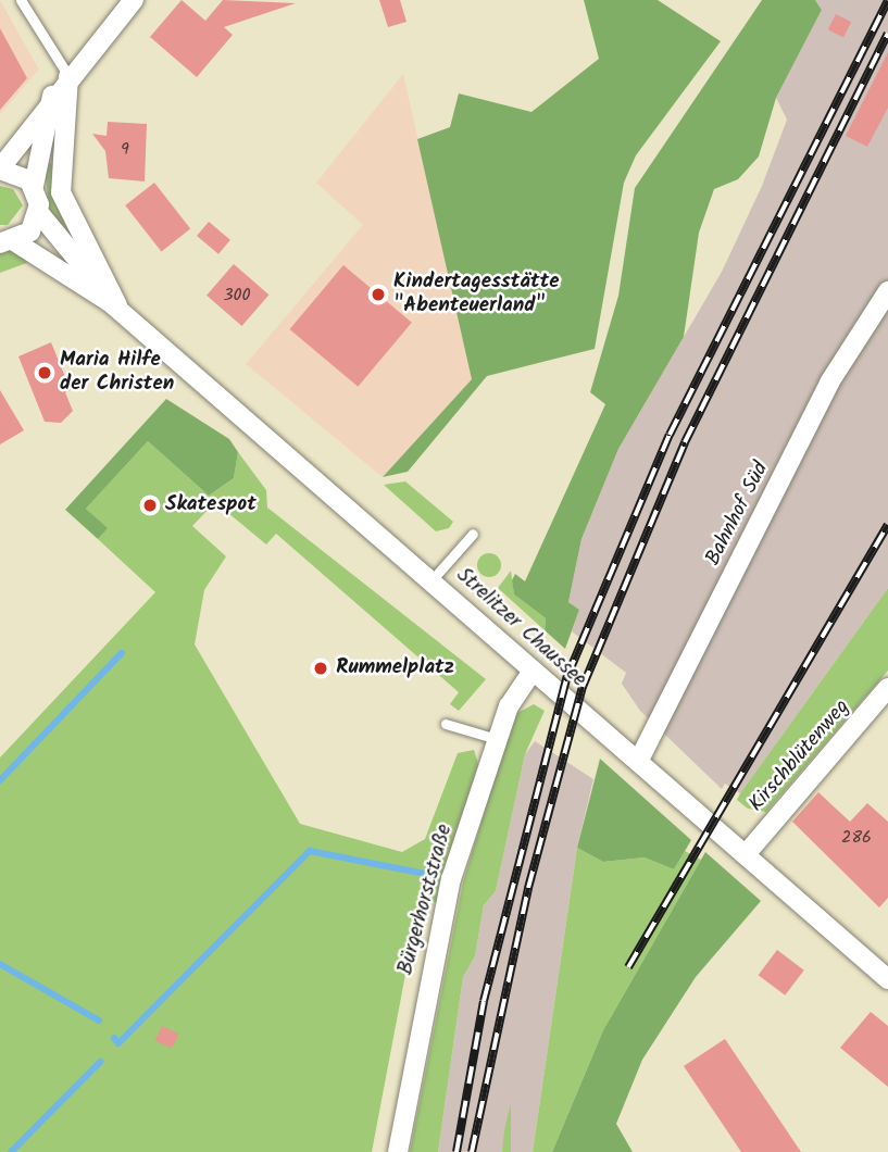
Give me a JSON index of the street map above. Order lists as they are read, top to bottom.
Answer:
{
  "streets": {
    "street": [
      "Bahnhof Süd",
      "Strelitzer Chaussee",
      "Kirschblütenweg",
      "Bürgerhorststraße"
    ]
  },
  "crossings": [
    ["Bahnhof Süd", "Strelitzer Chaussee"],
    ["Strelitzer Chaussee", "Kirschblütenweg"],
    ["Strelitzer Chaussee", "Bürgerhorststraße"]
  ],
  "places": [
    "Kindertagesstätte \"Abenteuerland\"",
    "Maria Hilfe der Christen",
    "Skatespot",
    "Rummelplatz"
  ],
  "house_numbers": ["9", "300", "286"]
}
